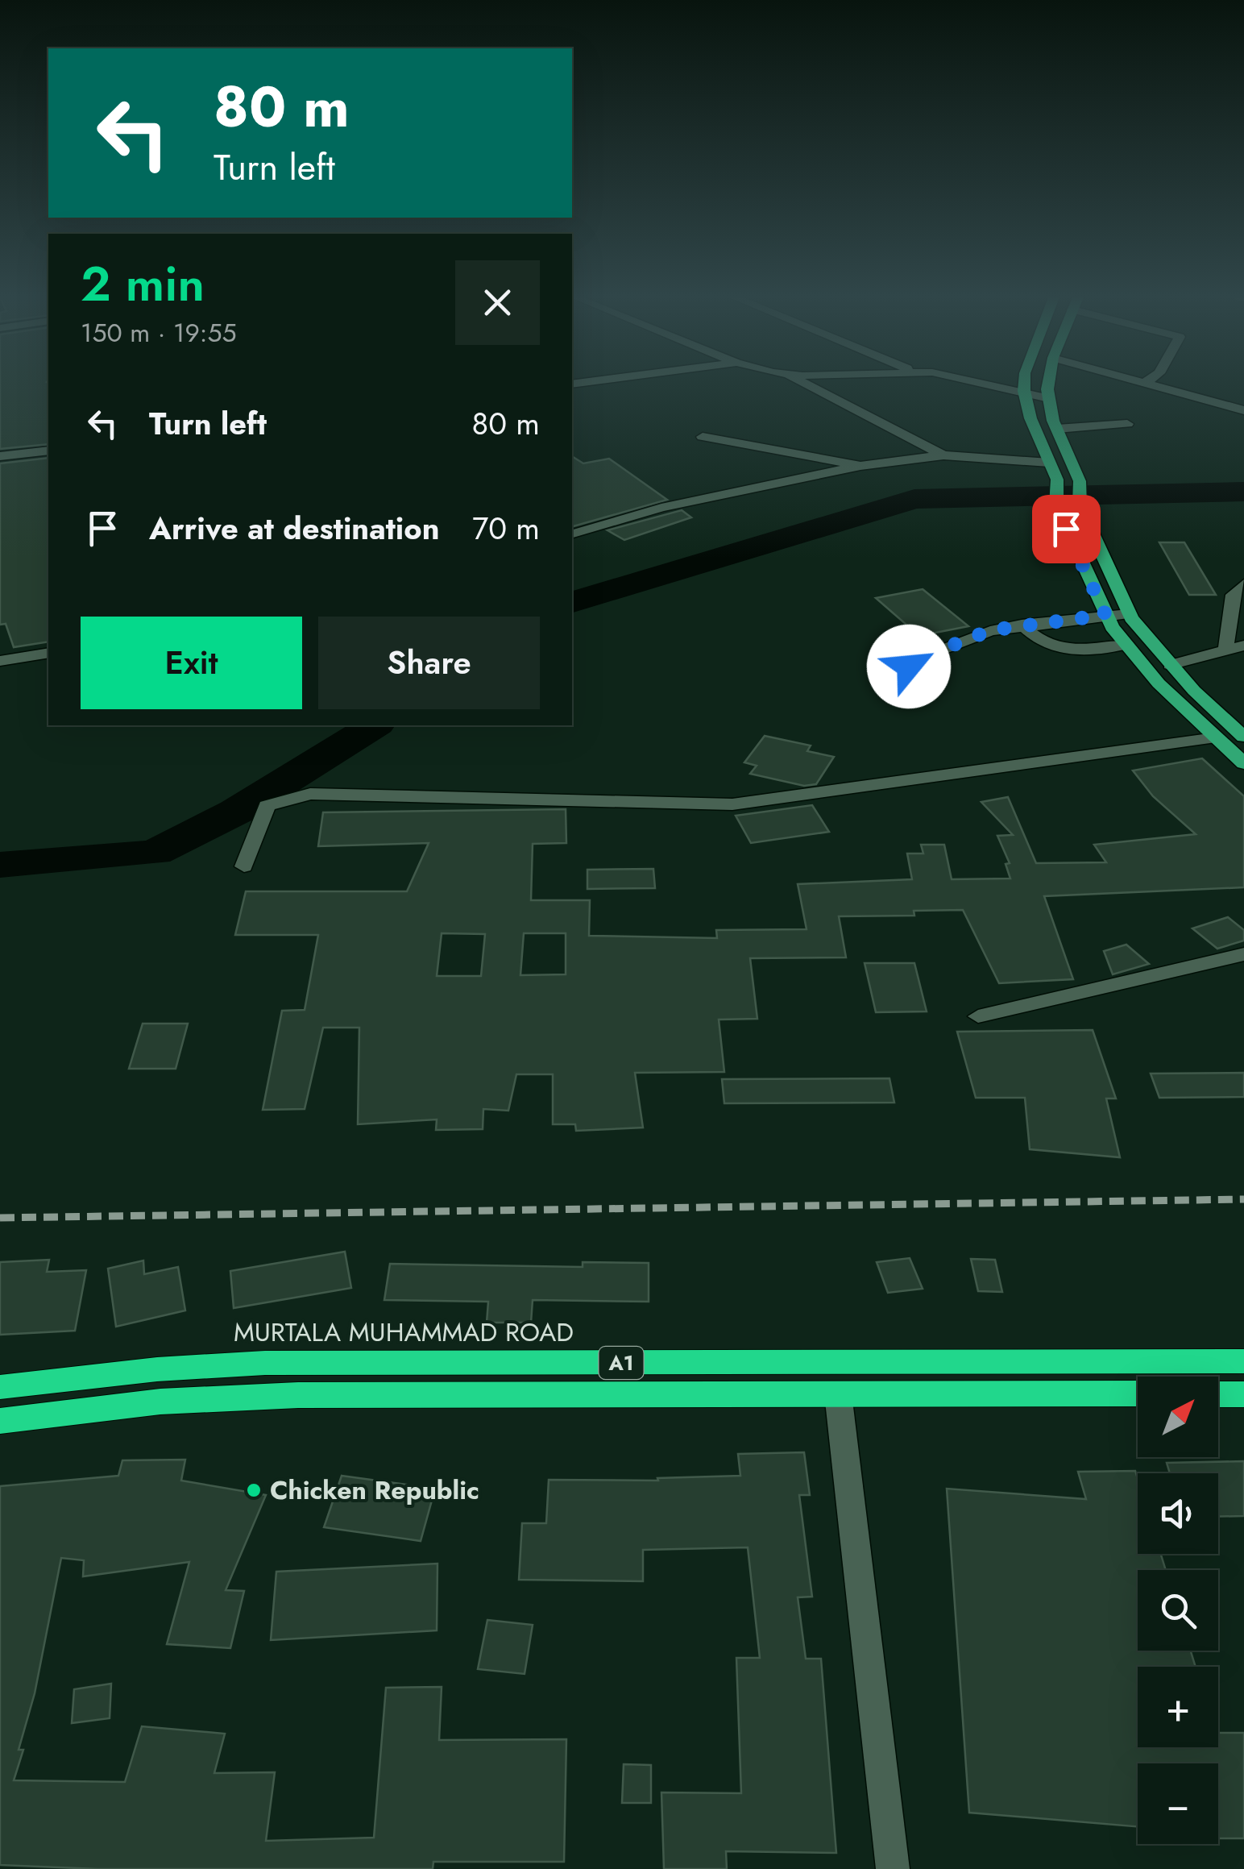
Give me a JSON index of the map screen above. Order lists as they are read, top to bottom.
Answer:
{
  "streets": {
    "highway": ["MURTALA MUHAMMAD ROAD", "A1"]
  },
  "places": ["Chicken Republic"],
  "north": "top right",
  "page": {
    "turn": ["80 m", "Turn left"],
    "heading": ["2 min", "150 m · 19:55"],
    "list": [
      {
        "name": "Turn left",
        "value": "80 m"
      },
      {
        "name": "Arrive at destination",
        "value": "70 m"
      }
    ],
    "buttons": ["Exit", "Share"],
    "map_buttons": ["+", "−"]
  }
}
